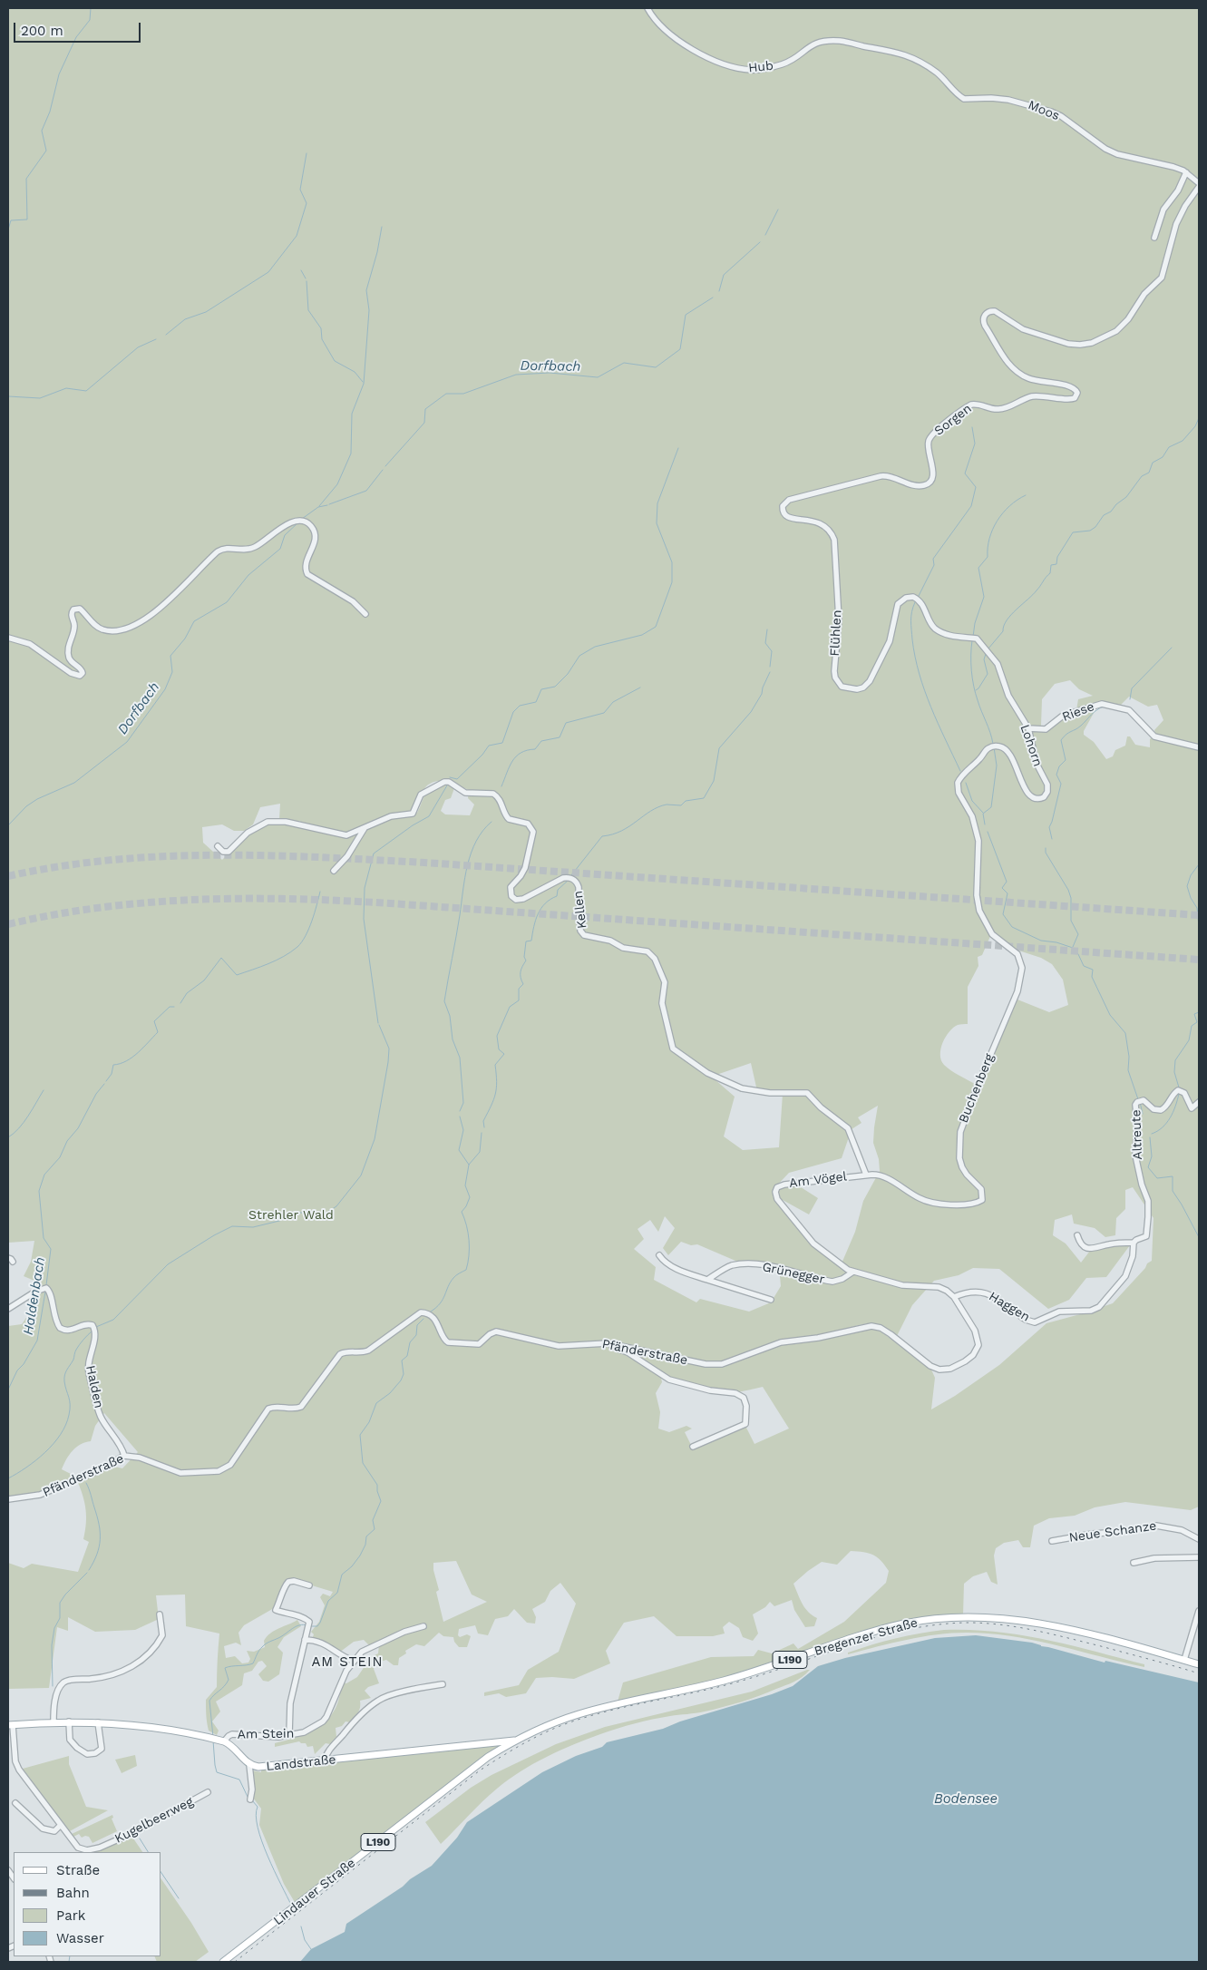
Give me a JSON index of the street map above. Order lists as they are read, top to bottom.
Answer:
{
  "streets": {
    "main road": [
      "Bregenzer Straße",
      "L190",
      "Landstraße",
      "Lindauer Straße"
    ],
    "street": [
      "Hub",
      "Moos",
      "Sorgen",
      "Flühlen",
      "Riese",
      "Lohorn",
      "Kellen",
      "Buchenberg",
      "Altreute",
      "Am Vögel",
      "Grünegger",
      "Haggen",
      "Pfänderstraße",
      "Halden",
      "Neue Schanze",
      "Am Stein",
      "Kugelbeerweg"
    ]
  },
  "crossings": [
    ["Hub", "Moos"],
    ["Sorgen", "Flühlen"],
    ["Flühlen", "Lohorn"],
    ["Riese", "Lohorn"],
    ["Lohorn", "Buchenberg"],
    ["Kellen", "Am Vögel"],
    ["Buchenberg", "Am Vögel"],
    ["Altreute", "Haggen"],
    ["Am Vögel", "Grünegger"],
    ["Haggen", "Pfänderstraße"],
    ["Pfänderstraße", "Halden"],
    ["Bregenzer Straße", "Landstraße"],
    ["Bregenzer Straße", "Lindauer Straße"],
    ["Am Stein", "Landstraße"],
    ["Landstraße", "Lindauer Straße"]
  ],
  "districts": ["AM STEIN"],
  "water": ["Dorfbach", "Haldenbach", "Bodensee"],
  "parks": ["Strehler Wald"],
  "legend": [
    "Straße",
    "Bahn",
    "Park",
    "Wasser"
  ],
  "scale_bar": "200 m"
}
